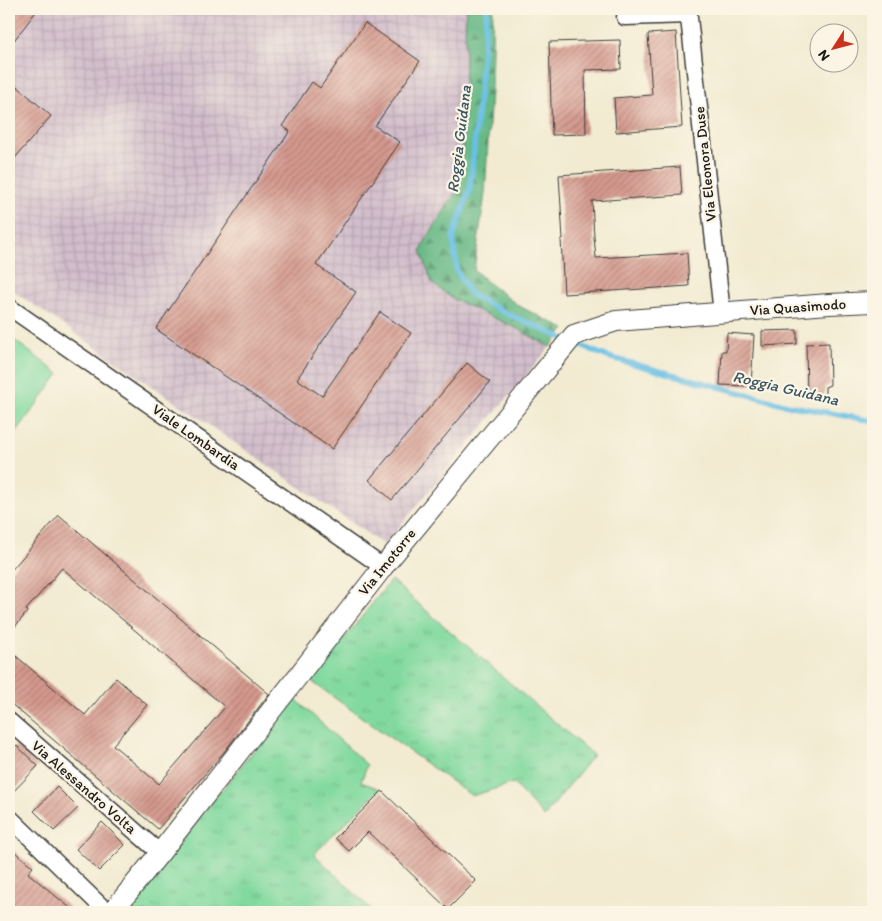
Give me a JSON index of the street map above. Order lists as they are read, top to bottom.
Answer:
{
  "streets": {
    "street": [
      "Via Eleonora Duse",
      "Via Quasimodo",
      "Viale Lombardia",
      "Via Imotorre",
      "Via Alessandro Volta"
    ]
  },
  "crossings": [
    ["Via Eleonora Duse", "Via Quasimodo"],
    ["Via Eleonora Duse", "Via Imotorre"],
    ["Via Quasimodo", "Via Imotorre"],
    ["Viale Lombardia", "Via Imotorre"],
    ["Via Imotorre", "Via Alessandro Volta"]
  ],
  "water": ["Roggia Guidana"],
  "north": "bottom left"
}
